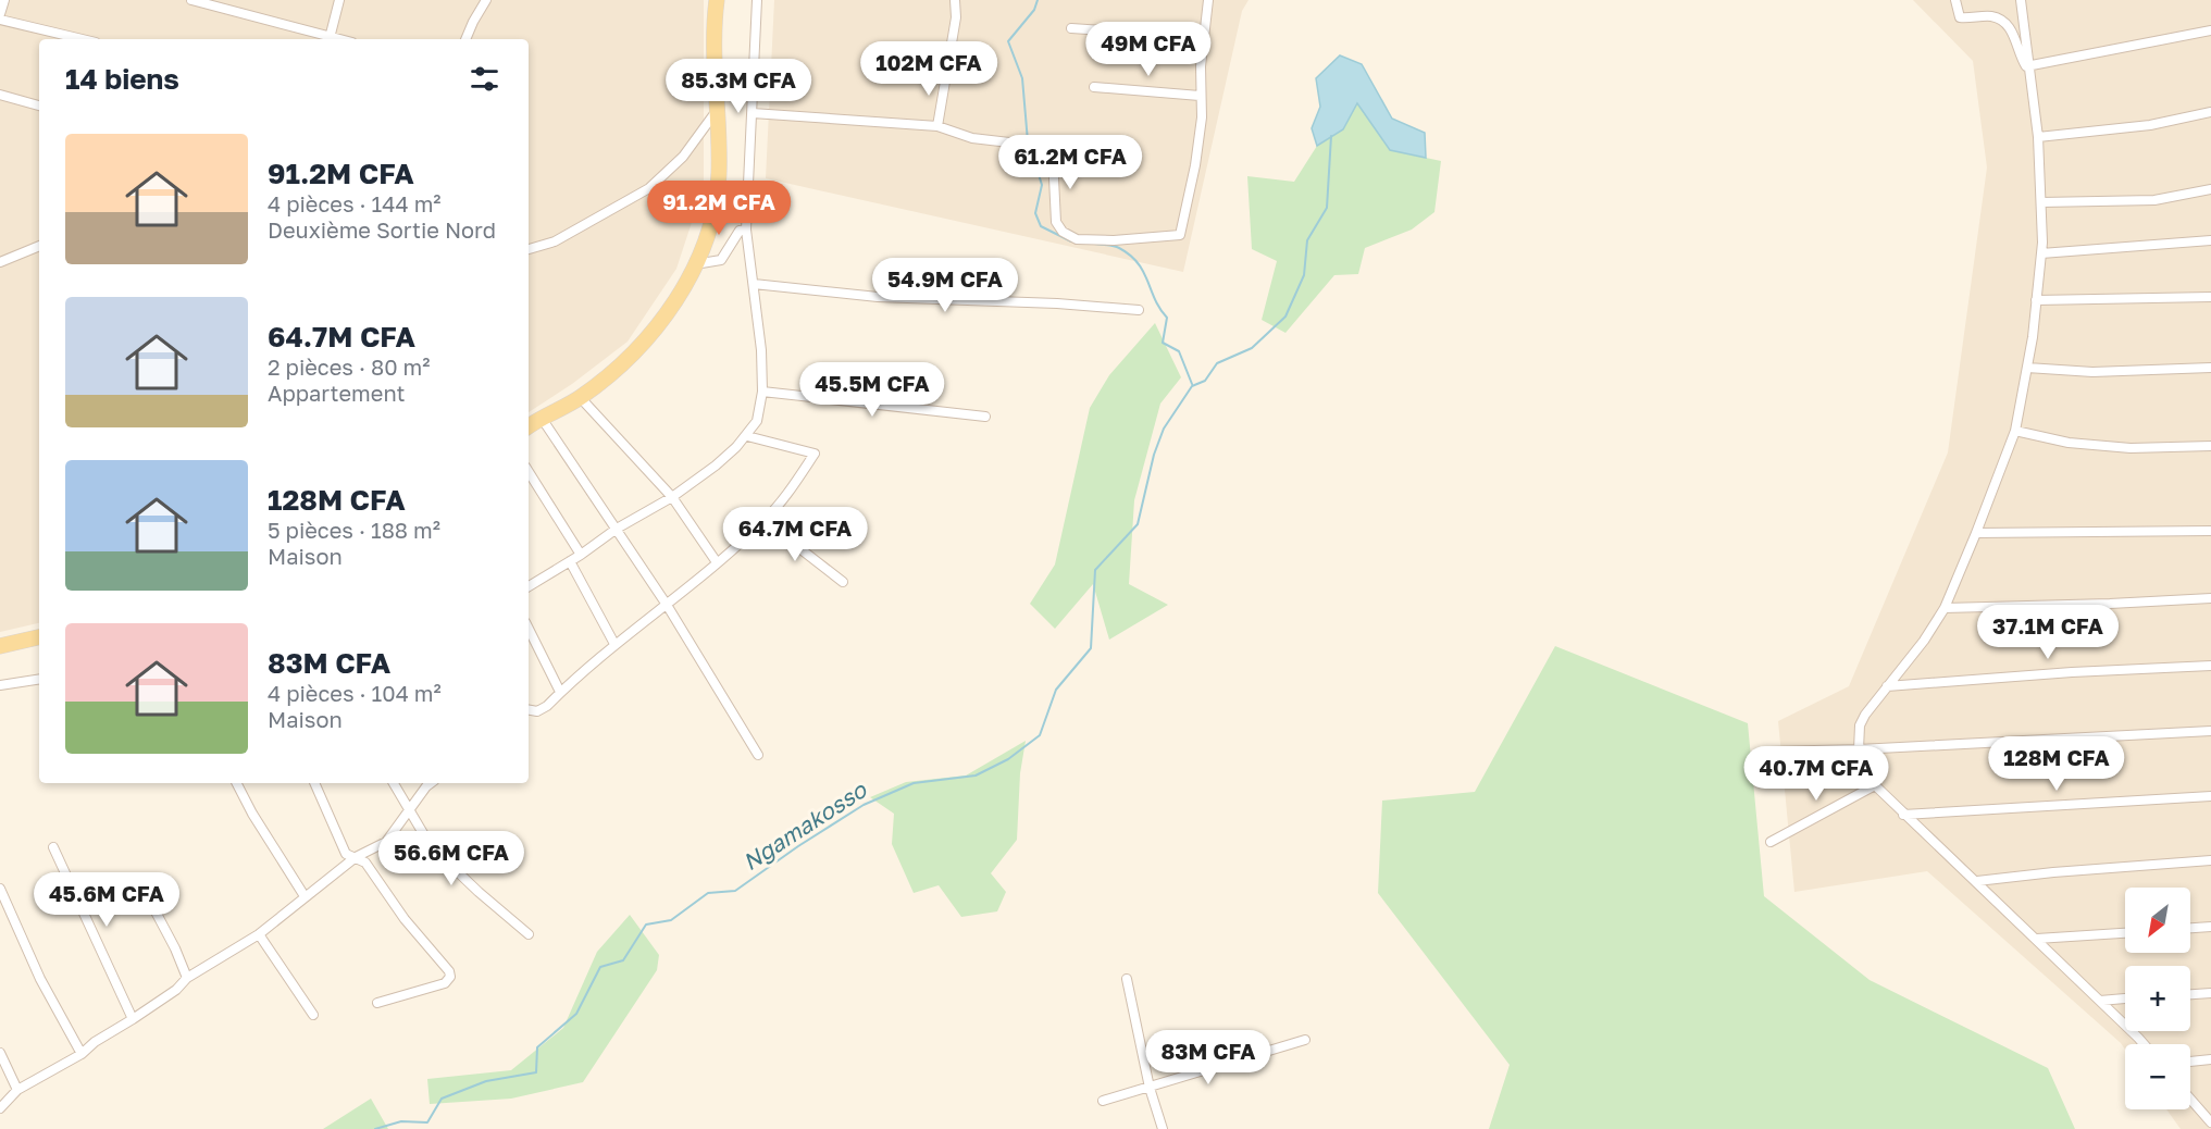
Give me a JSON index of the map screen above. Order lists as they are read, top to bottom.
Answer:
{
  "water": ["Ngamakosso"],
  "north": "bottom left",
  "page": {
    "price": [
      "49M CFA",
      "102M CFA",
      "85.3M CFA",
      "61.2M CFA",
      "91.2M CFA",
      "54.9M CFA",
      "45.5M CFA",
      "64.7M CFA",
      "37.1M CFA",
      "128M CFA",
      "40.7M CFA",
      "56.6M CFA",
      "45.6M CFA",
      "83M CFA"
    ],
    "heading": "14 biens",
    "list": [
      {
        "name": "91.2M CFA",
        "note": "4 pièces · 144 m² · Deuxième Sortie Nord"
      },
      {
        "name": "64.7M CFA",
        "note": "2 pièces · 80 m² · Appartement"
      },
      {
        "name": "128M CFA",
        "note": "5 pièces · 188 m² · Maison"
      },
      {
        "name": "83M CFA",
        "note": "4 pièces · 104 m² · Maison"
      }
    ],
    "map_buttons": ["+", "−"]
  }
}
